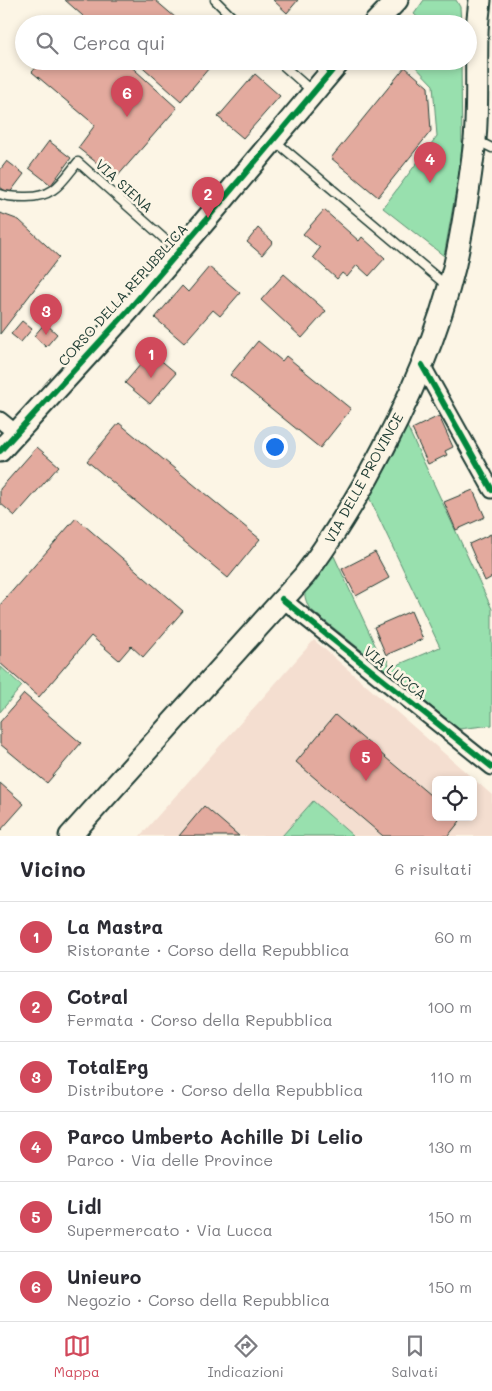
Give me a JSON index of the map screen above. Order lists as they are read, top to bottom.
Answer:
{
  "streets": {
    "main road": ["CORSO DELLA REPUBBLICA", "VIA DELLE PROVINCE"],
    "street": ["VIA LUCCA"],
    "lane": ["VIA SIENA"]
  },
  "crossings": [
    ["VIA SIENA", "CORSO DELLA REPUBBLICA"],
    ["VIA DELLE PROVINCE", "VIA LUCCA"]
  ],
  "page": {
    "search": "Cerca qui",
    "pins": [
      "6",
      "4",
      "2",
      "3",
      "1",
      "5"
    ],
    "heading": ["Vicino", "6 risultati"],
    "list": [
      {
        "mark": "1",
        "name": "La Mastra",
        "note": "Ristorante · Corso della Repubblica",
        "value": "60 m"
      },
      {
        "mark": "2",
        "name": "Cotral",
        "note": "Fermata · Corso della Repubblica",
        "value": "100 m"
      },
      {
        "mark": "3",
        "name": "TotalErg",
        "note": "Distributore · Corso della Repubblica",
        "value": "110 m"
      },
      {
        "mark": "4",
        "name": "Parco Umberto Achille Di Lelio",
        "note": "Parco · Via delle Province",
        "value": "130 m"
      },
      {
        "mark": "5",
        "name": "Lidl",
        "note": "Supermercato · Via Lucca",
        "value": "150 m"
      },
      {
        "mark": "6",
        "name": "Unieuro",
        "note": "Negozio · Corso della Repubblica",
        "value": "150 m"
      }
    ],
    "nav": ["Mappa", "Indicazioni", "Salvati"]
  }
}
